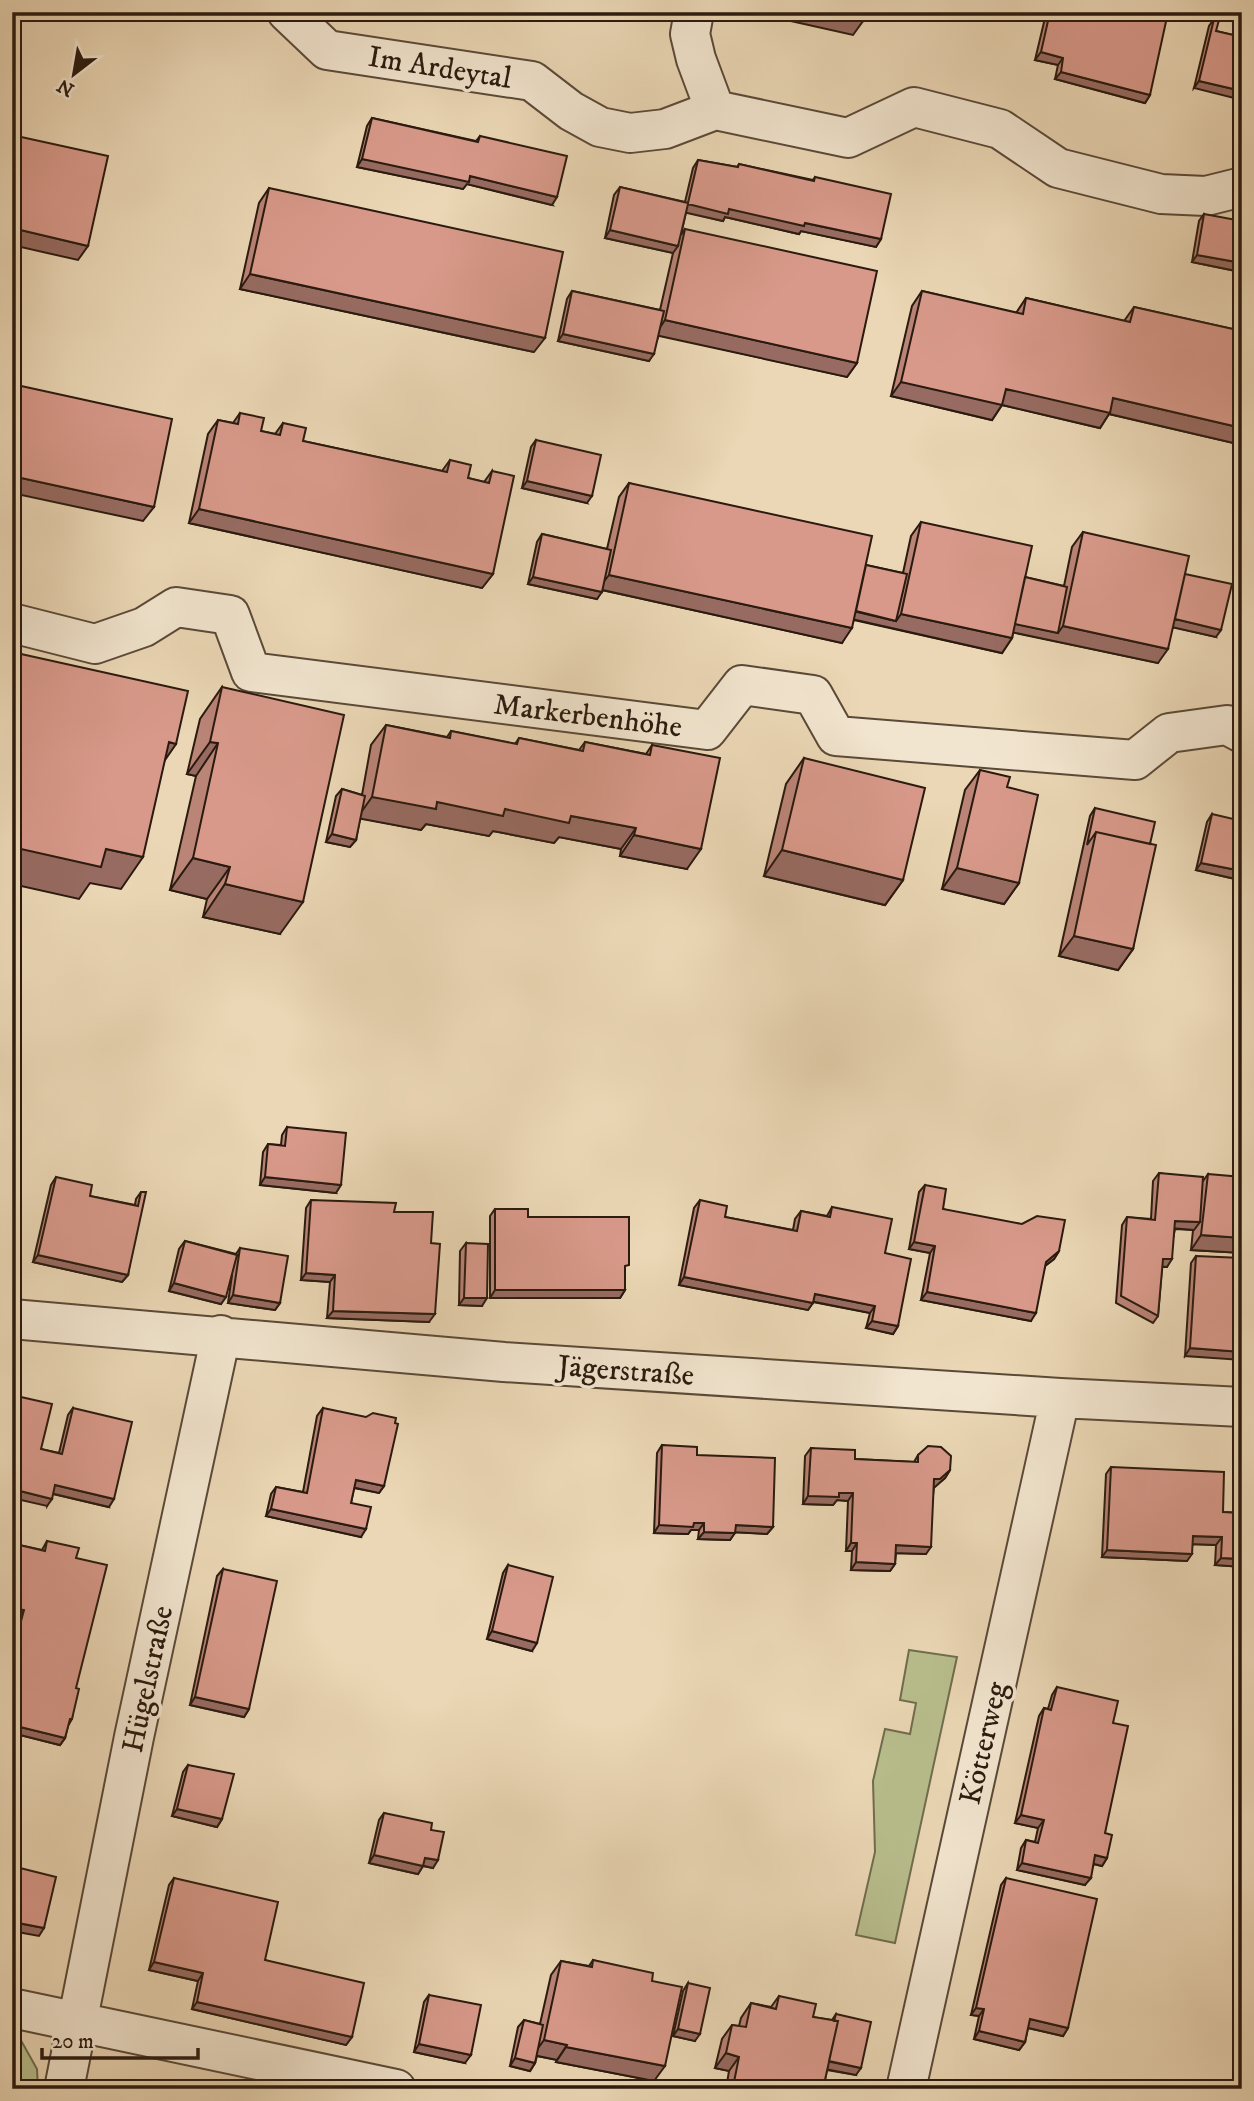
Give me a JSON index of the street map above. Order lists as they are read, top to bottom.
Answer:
{
  "streets": {
    "street": [
      "Im Ardeytal",
      "Markerbenhöhe",
      "Jägerstraße",
      "Hügelstraße",
      "Kötterweg"
    ]
  },
  "crossings": [
    ["Jägerstraße", "Hügelstraße"],
    ["Jägerstraße", "Kötterweg"]
  ],
  "scale_bar": "20 m",
  "north": "bottom left"
}
